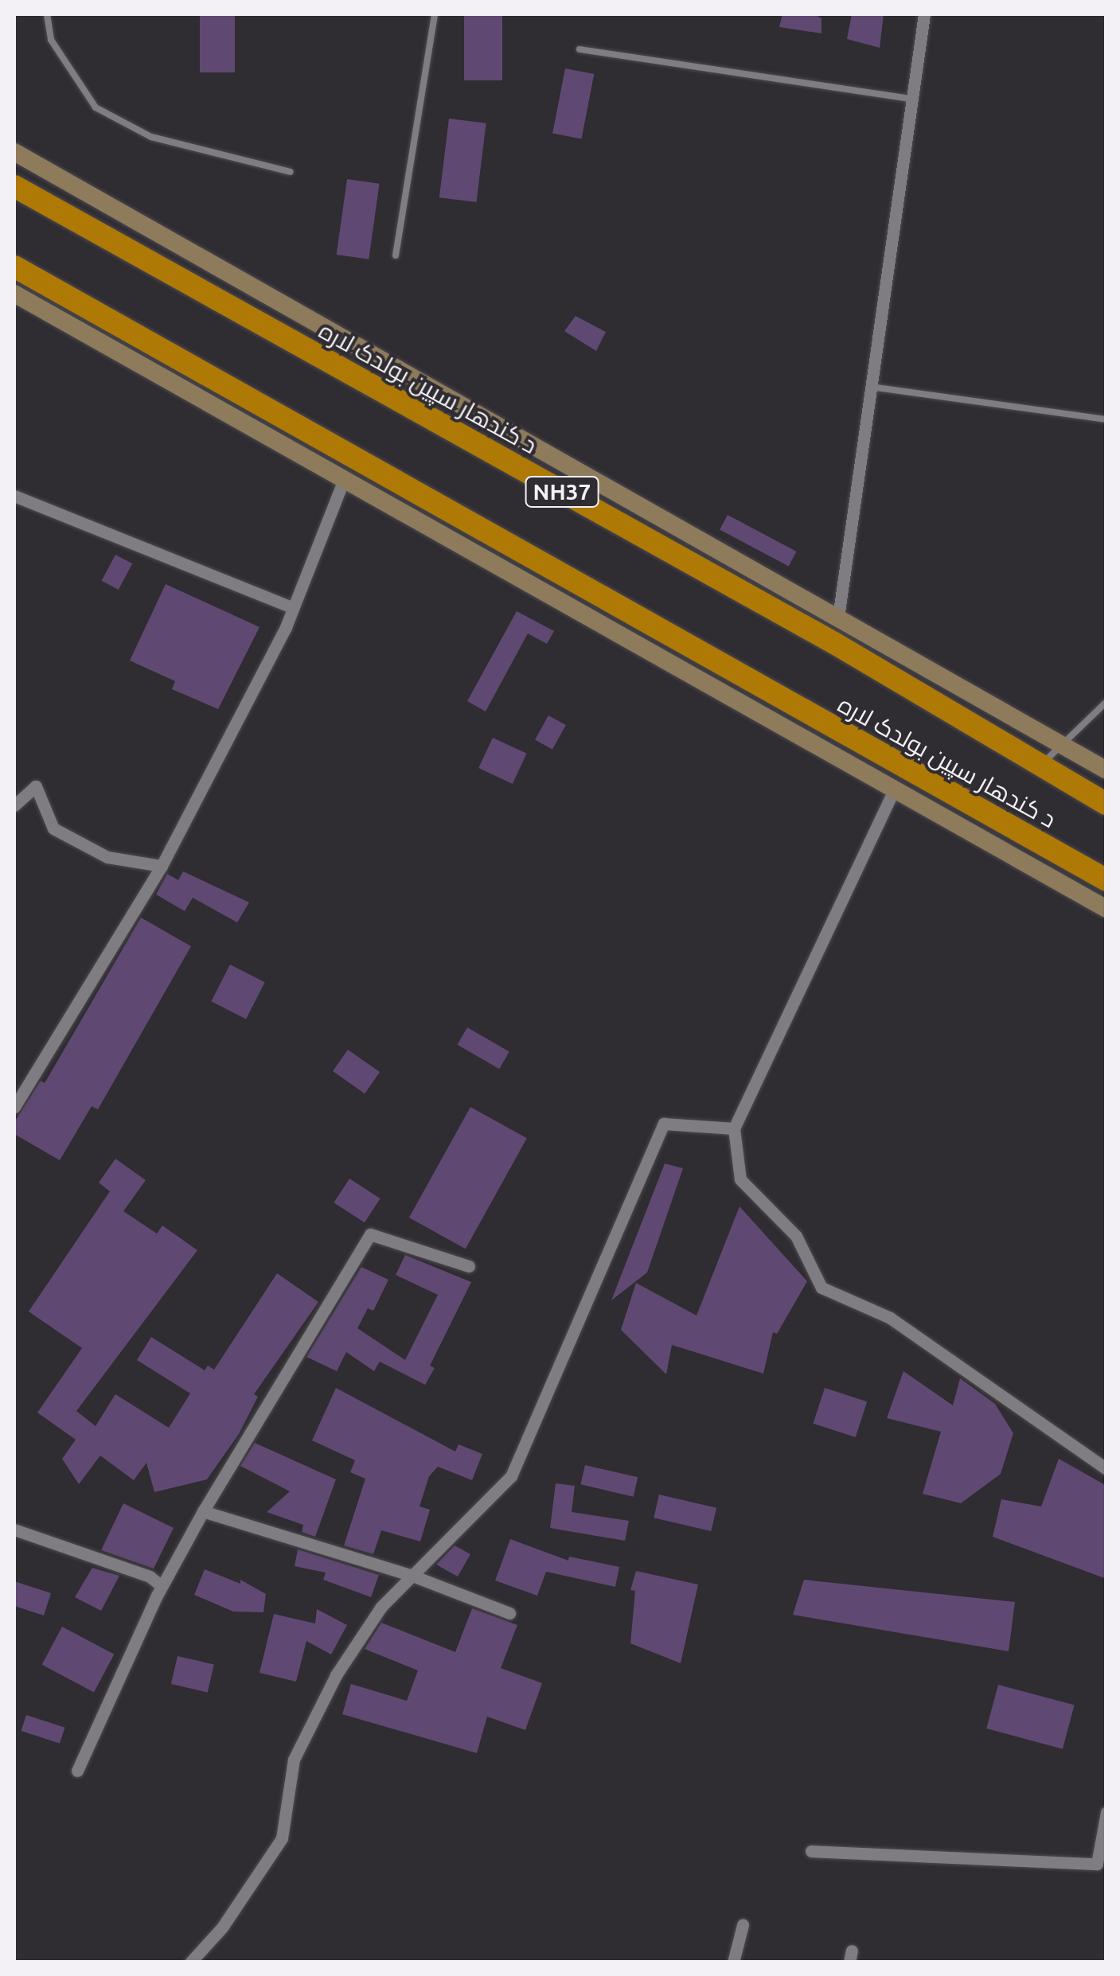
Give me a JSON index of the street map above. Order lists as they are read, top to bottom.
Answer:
{
  "streets": {
    "highway": ["د کندهار سپین بولدک لاره", "NH37"]
  }
}
